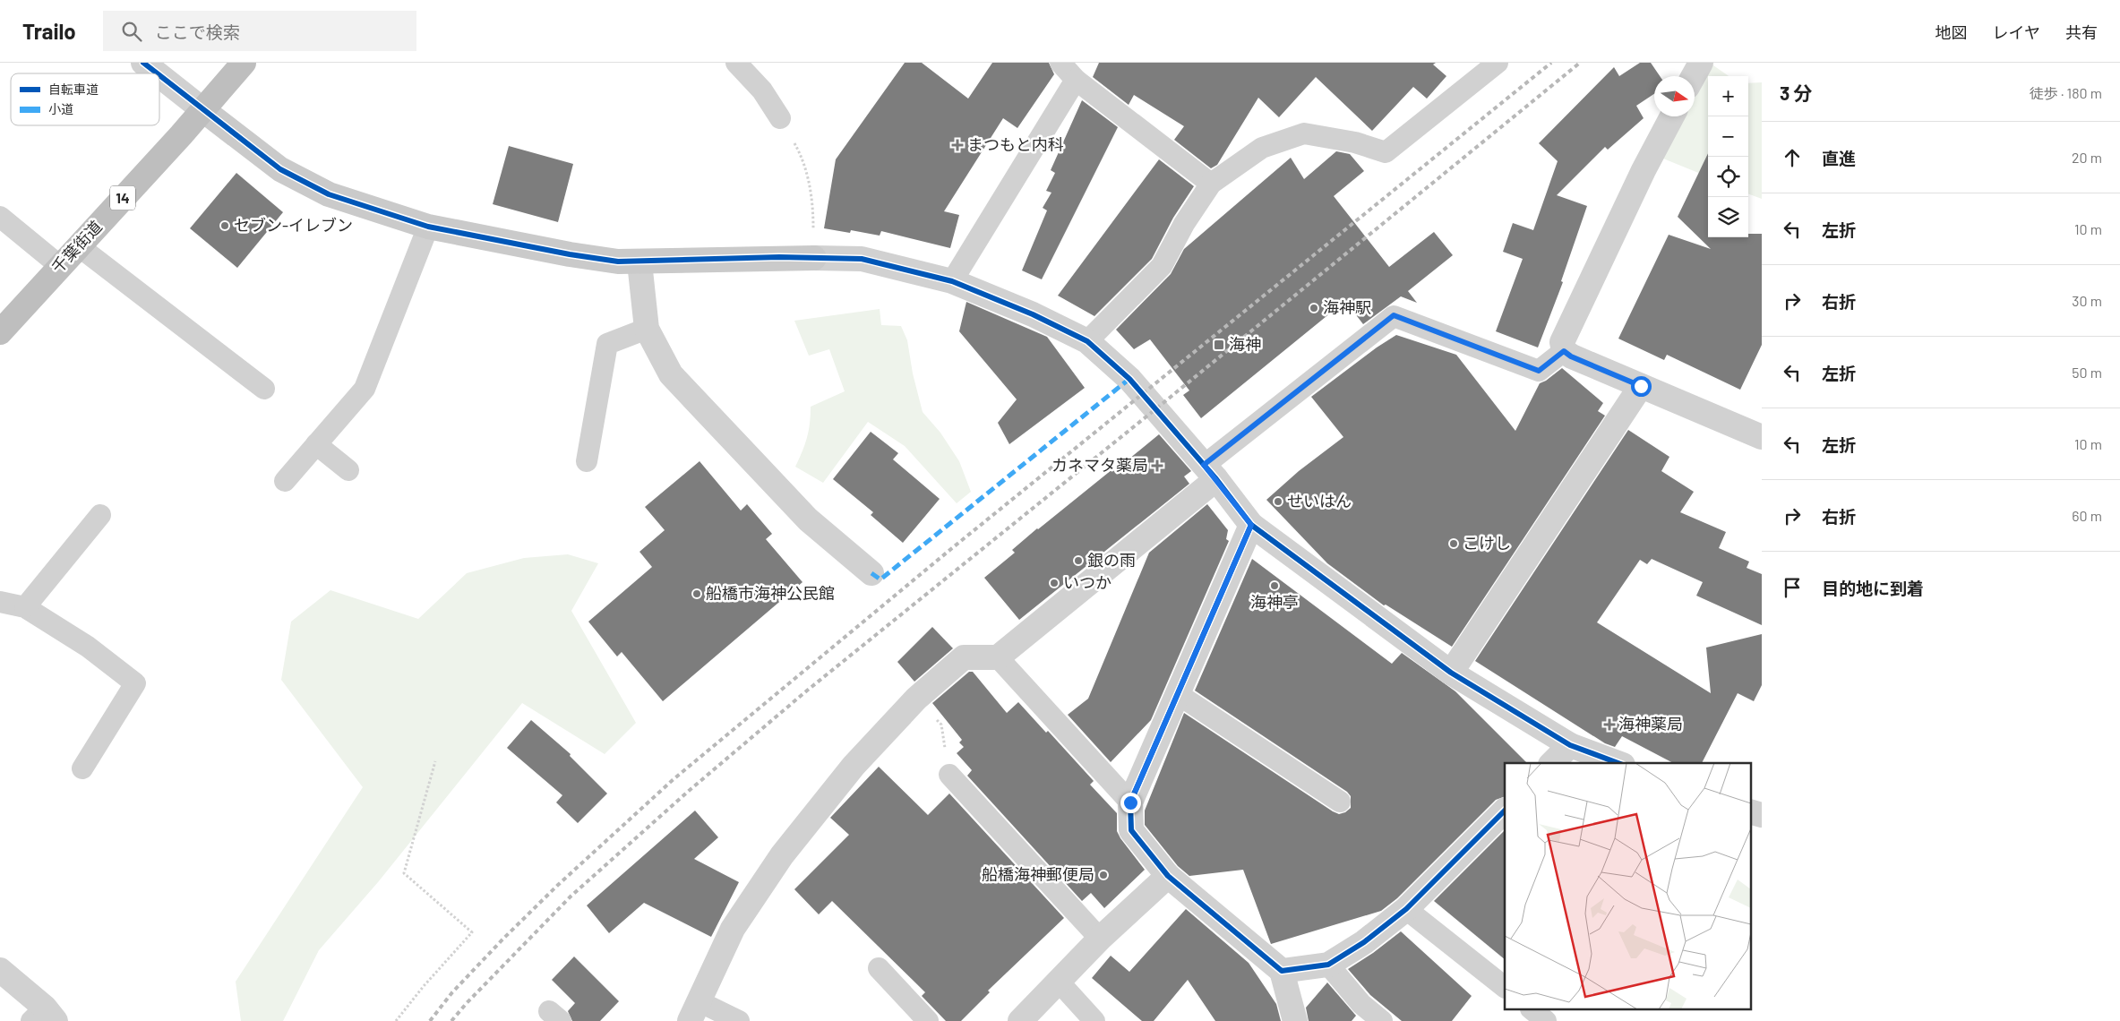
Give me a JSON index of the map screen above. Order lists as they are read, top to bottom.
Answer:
{
  "streets": {
    "highway": ["14", "千葉街道"]
  },
  "places": {
    "health": ["まつもと内科", "カネマタ薬局", "海神薬局"],
    "other": [
      "セブン-イレブン",
      "海神駅",
      "せいはん",
      "こけし",
      "銀の雨",
      "いつか",
      "海神亭",
      "船橋市海神公民館",
      "船橋海神郵便局"
    ],
    "transit": ["海神"]
  },
  "legend": ["自転車道", "小道"],
  "north": "right",
  "page": {
    "header": "Trailo",
    "search": "ここで検索",
    "nav": ["地図", "レイヤ", "共有"],
    "heading": ["3 分", "徒歩 · 180 m"],
    "map_buttons": ["+", "−"],
    "list": [
      ["直進", "20 m"],
      ["左折", "10 m"],
      ["右折", "30 m"],
      ["左折", "50 m"],
      ["左折", "10 m"],
      ["右折", "60 m"],
      "目的地に到着"
    ]
  }
}
